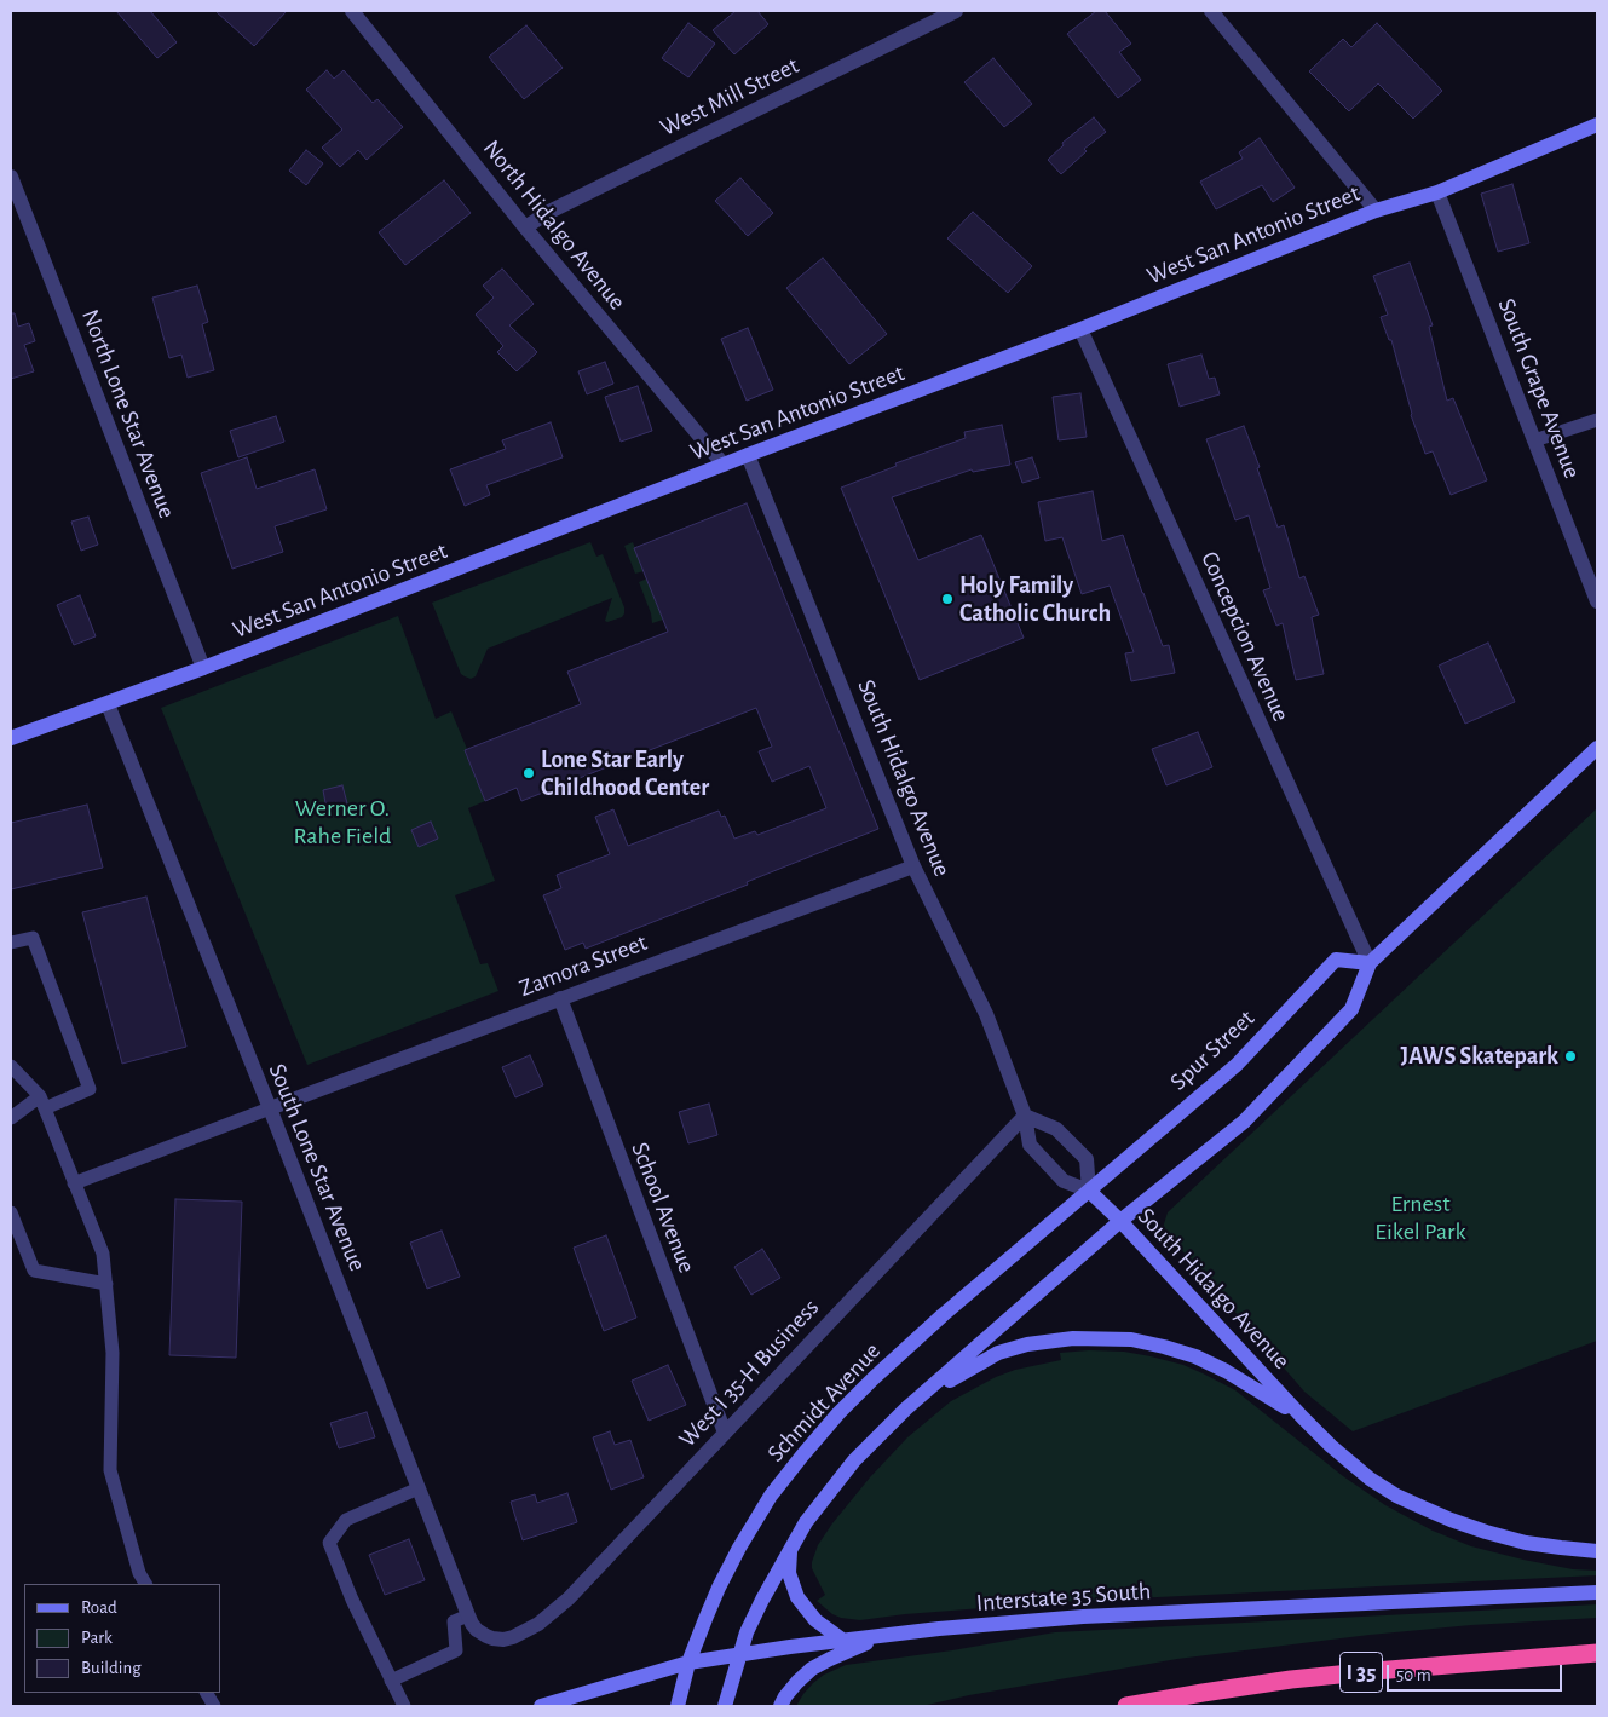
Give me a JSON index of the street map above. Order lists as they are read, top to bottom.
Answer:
{
  "streets": {
    "highway": ["I 35"],
    "main road": [
      "West San Antonio Street",
      "South Hidalgo Avenue",
      "Spur Street",
      "Schmidt Avenue",
      "Interstate 35 South"
    ],
    "street": [
      "West Mill Street",
      "North Hidalgo Avenue",
      "South Grape Avenue",
      "North Lone Star Avenue",
      "Concepcion Avenue",
      "Zamora Street",
      "South Lone Star Avenue",
      "School Avenue",
      "West I 35-H Business"
    ]
  },
  "crossings": [
    ["West Mill Street", "North Hidalgo Avenue"],
    ["North Hidalgo Avenue", "West San Antonio Street"],
    ["West San Antonio Street", "South Grape Avenue"],
    ["West San Antonio Street", "North Lone Star Avenue"],
    ["West San Antonio Street", "Concepcion Avenue"],
    ["West San Antonio Street", "South Hidalgo Avenue"],
    ["West San Antonio Street", "South Lone Star Avenue"],
    ["Concepcion Avenue", "Spur Street"],
    ["South Hidalgo Avenue", "Zamora Street"],
    ["South Hidalgo Avenue", "Spur Street"],
    ["South Hidalgo Avenue", "West I 35-H Business"],
    ["South Hidalgo Avenue", "Schmidt Avenue"],
    ["Zamora Street", "South Lone Star Avenue"],
    ["Zamora Street", "School Avenue"],
    ["Spur Street", "Schmidt Avenue"],
    ["South Lone Star Avenue", "West I 35-H Business"],
    ["School Avenue", "West I 35-H Business"],
    ["Schmidt Avenue", "Interstate 35 South"]
  ],
  "parks": ["Werner O. Rahe Field", "Ernest Eikel Park"],
  "places": ["Holy Family Catholic Church", "Lone Star Early Childhood Center", "JAWS Skatepark"],
  "legend": ["Road", "Park", "Building"],
  "scale_bar": "50 m"
}
